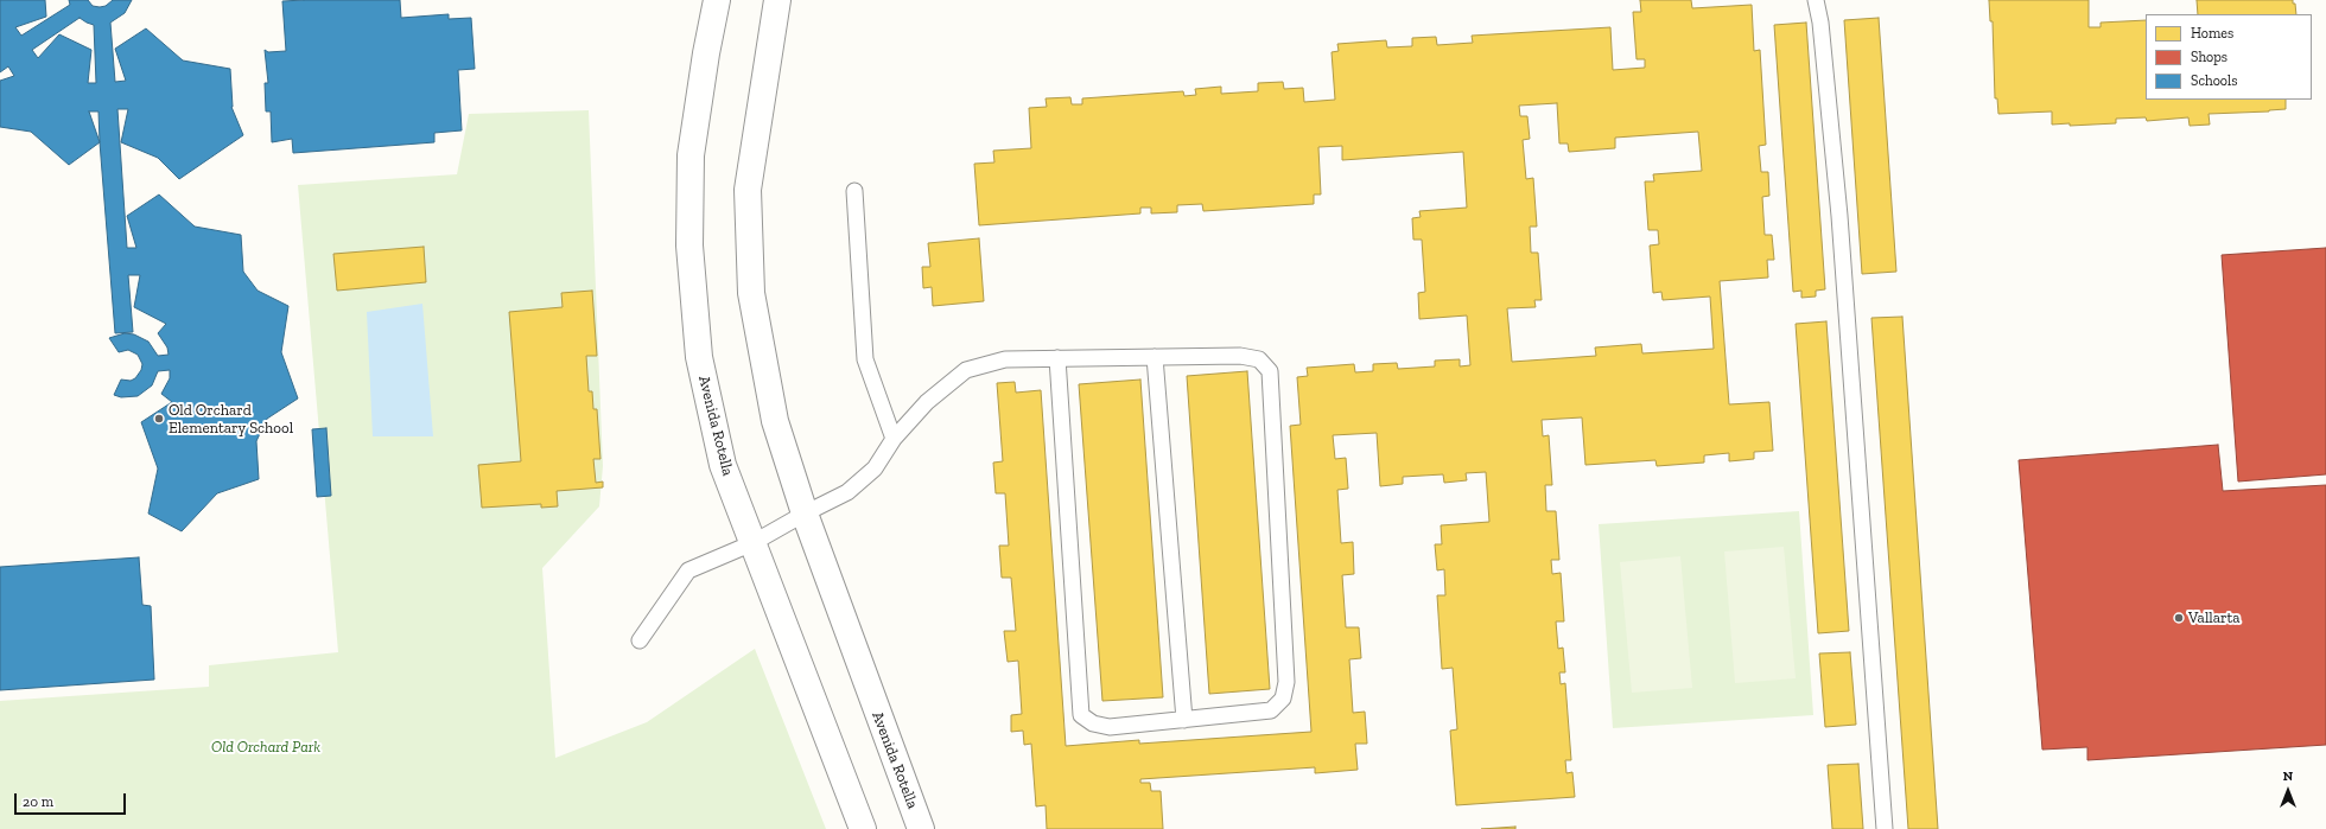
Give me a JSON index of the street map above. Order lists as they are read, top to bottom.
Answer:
{
  "streets": {
    "street": ["Avenida Rotella"]
  },
  "parks": ["Old Orchard Park"],
  "places": ["Old Orchard Elementary School", "Vallarta"],
  "legend": ["Homes", "Shops", "Schools"],
  "scale_bar": "20 m",
  "north": "top"
}
